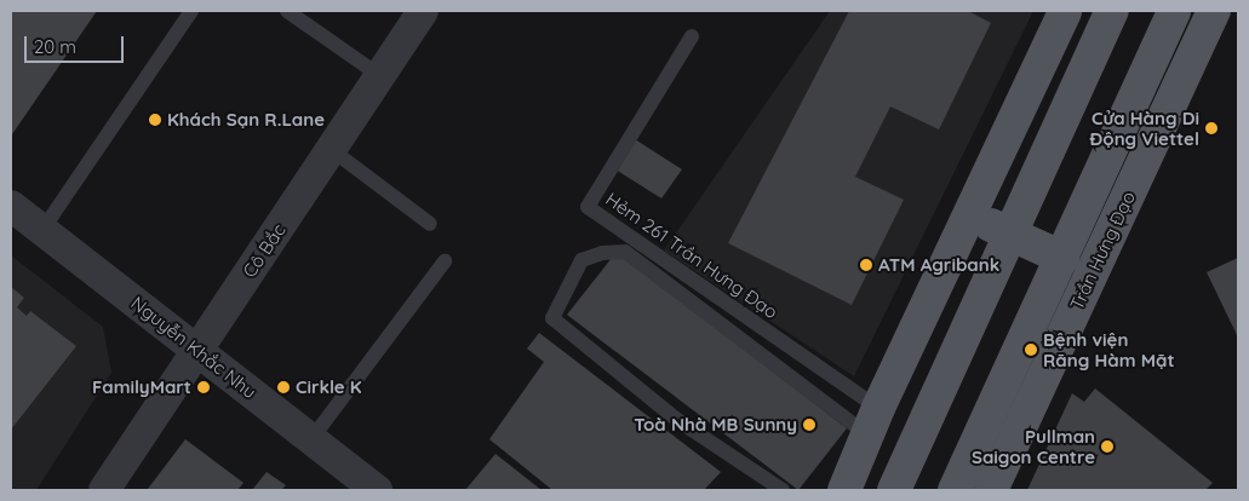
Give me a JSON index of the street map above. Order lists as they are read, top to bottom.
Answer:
{
  "streets": {
    "main road": ["Trần Hưng Đạo"],
    "street": ["Cô Bắc", "Nguyễn Khắc Nhu"],
    "lane": ["Hẻm 261 Trần Hưng Đạo"]
  },
  "crossings": [
    ["Cô Bắc", "Nguyễn Khắc Nhu"]
  ],
  "places": [
    "Khách Sạn R.Lane",
    "Cửa Hàng Di Động Viettel",
    "ATM Agribank",
    "Bệnh viện Răng Hàm Mặt",
    "FamilyMart",
    "Cirkle K",
    "Toà Nhà MB Sunny",
    "Pullman Saigon Centre"
  ],
  "scale_bar": "20 m"
}
